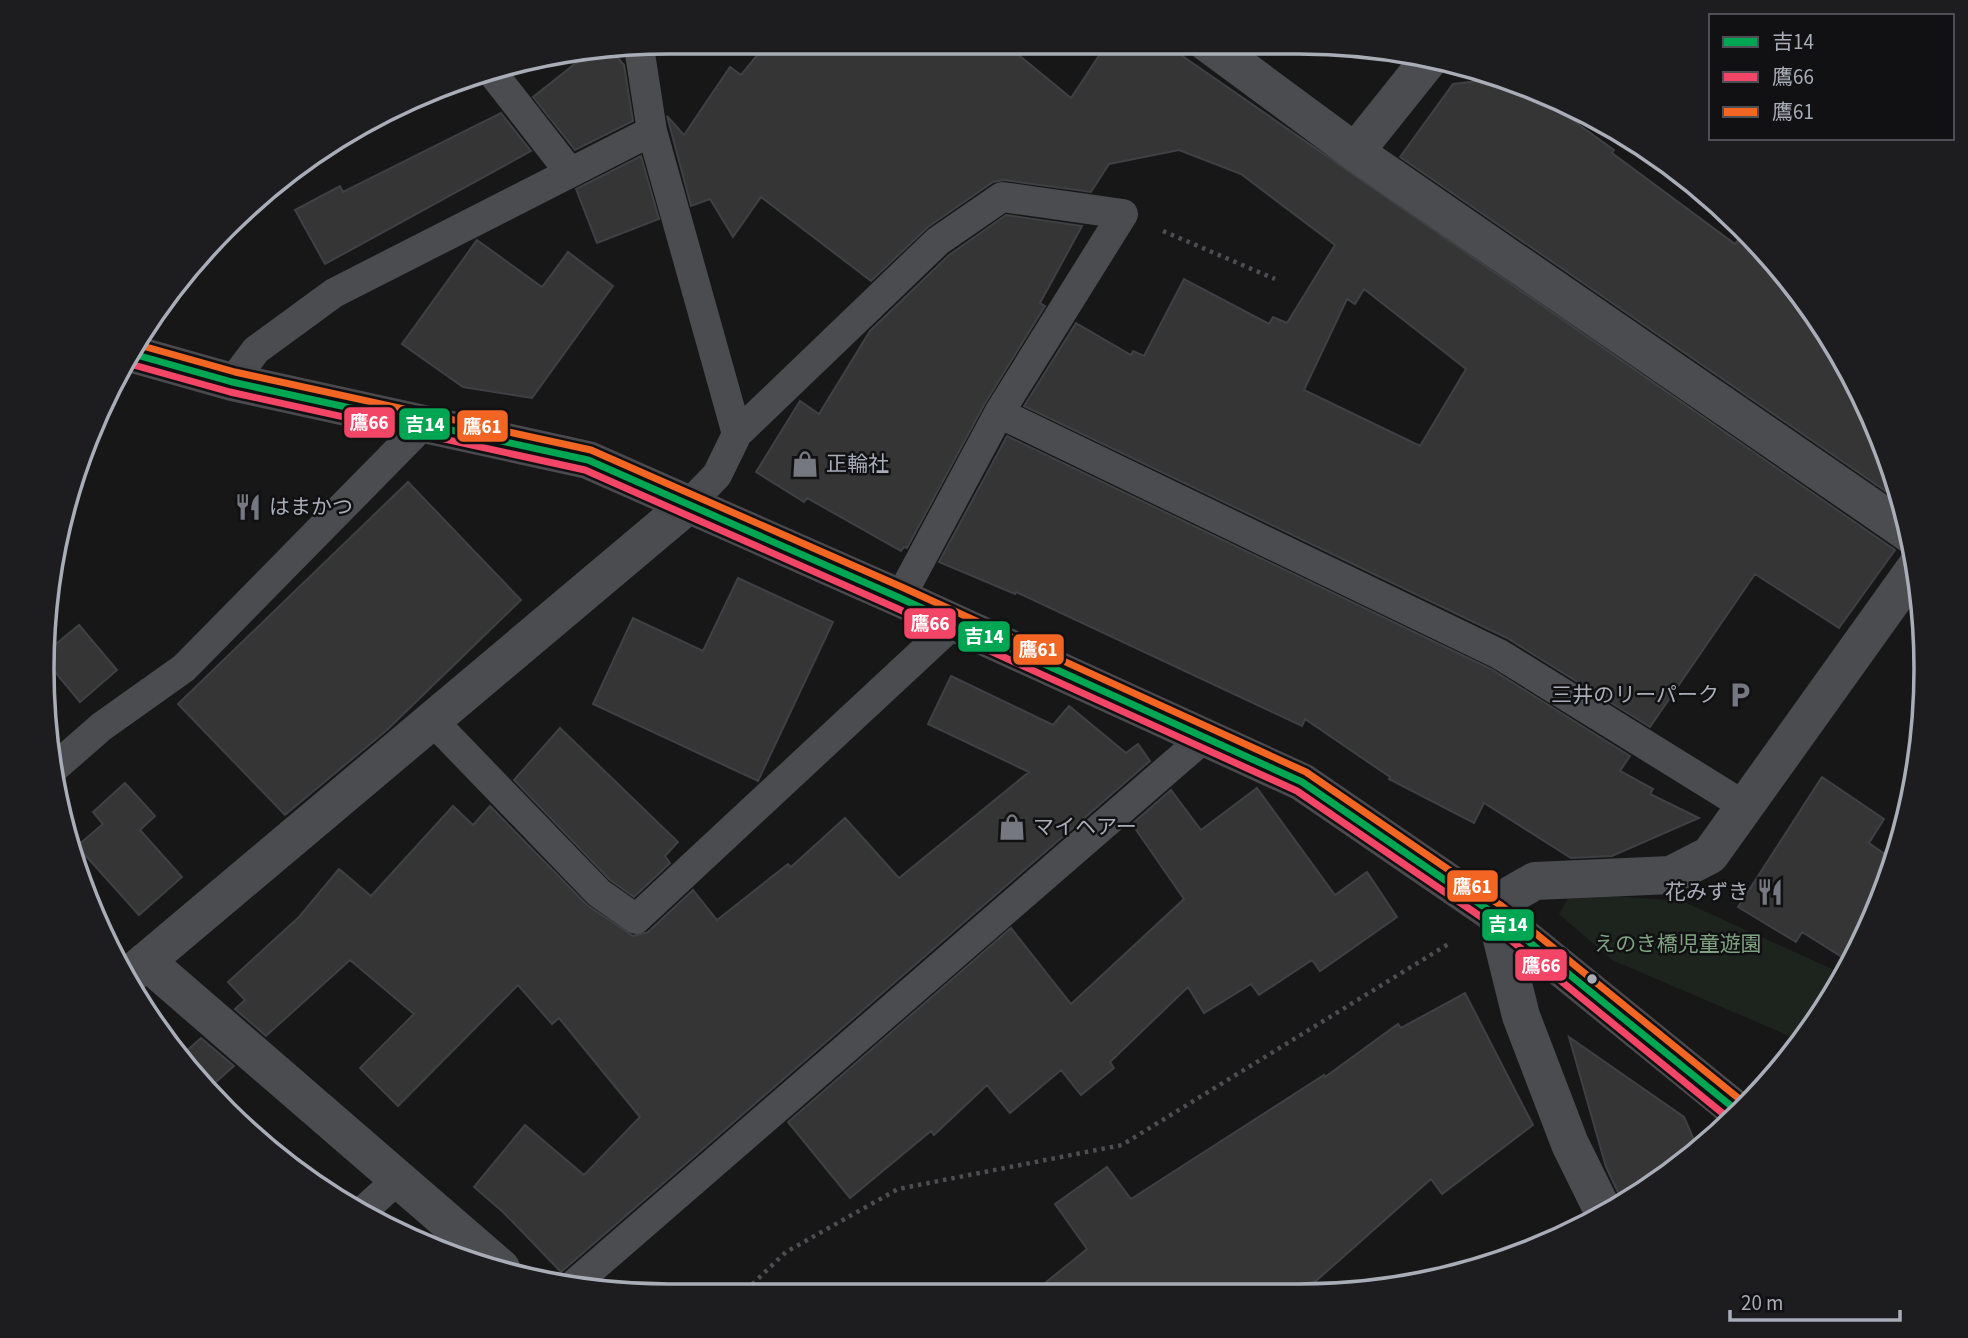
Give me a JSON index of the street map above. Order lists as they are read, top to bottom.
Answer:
{
  "parks": ["えのき橋児童遊園"],
  "places": {
    "shop": ["正輪社", "マイヘアー"],
    "restaurant": ["はまかつ", "花みずき"],
    "parking": ["三井のリーパーク"]
  },
  "lines": ["transit line 鷹61", "transit line 吉14", "transit line 鷹66"],
  "legend": ["吉14", "鷹66", "鷹61"],
  "scale_bar": "20 m"
}
